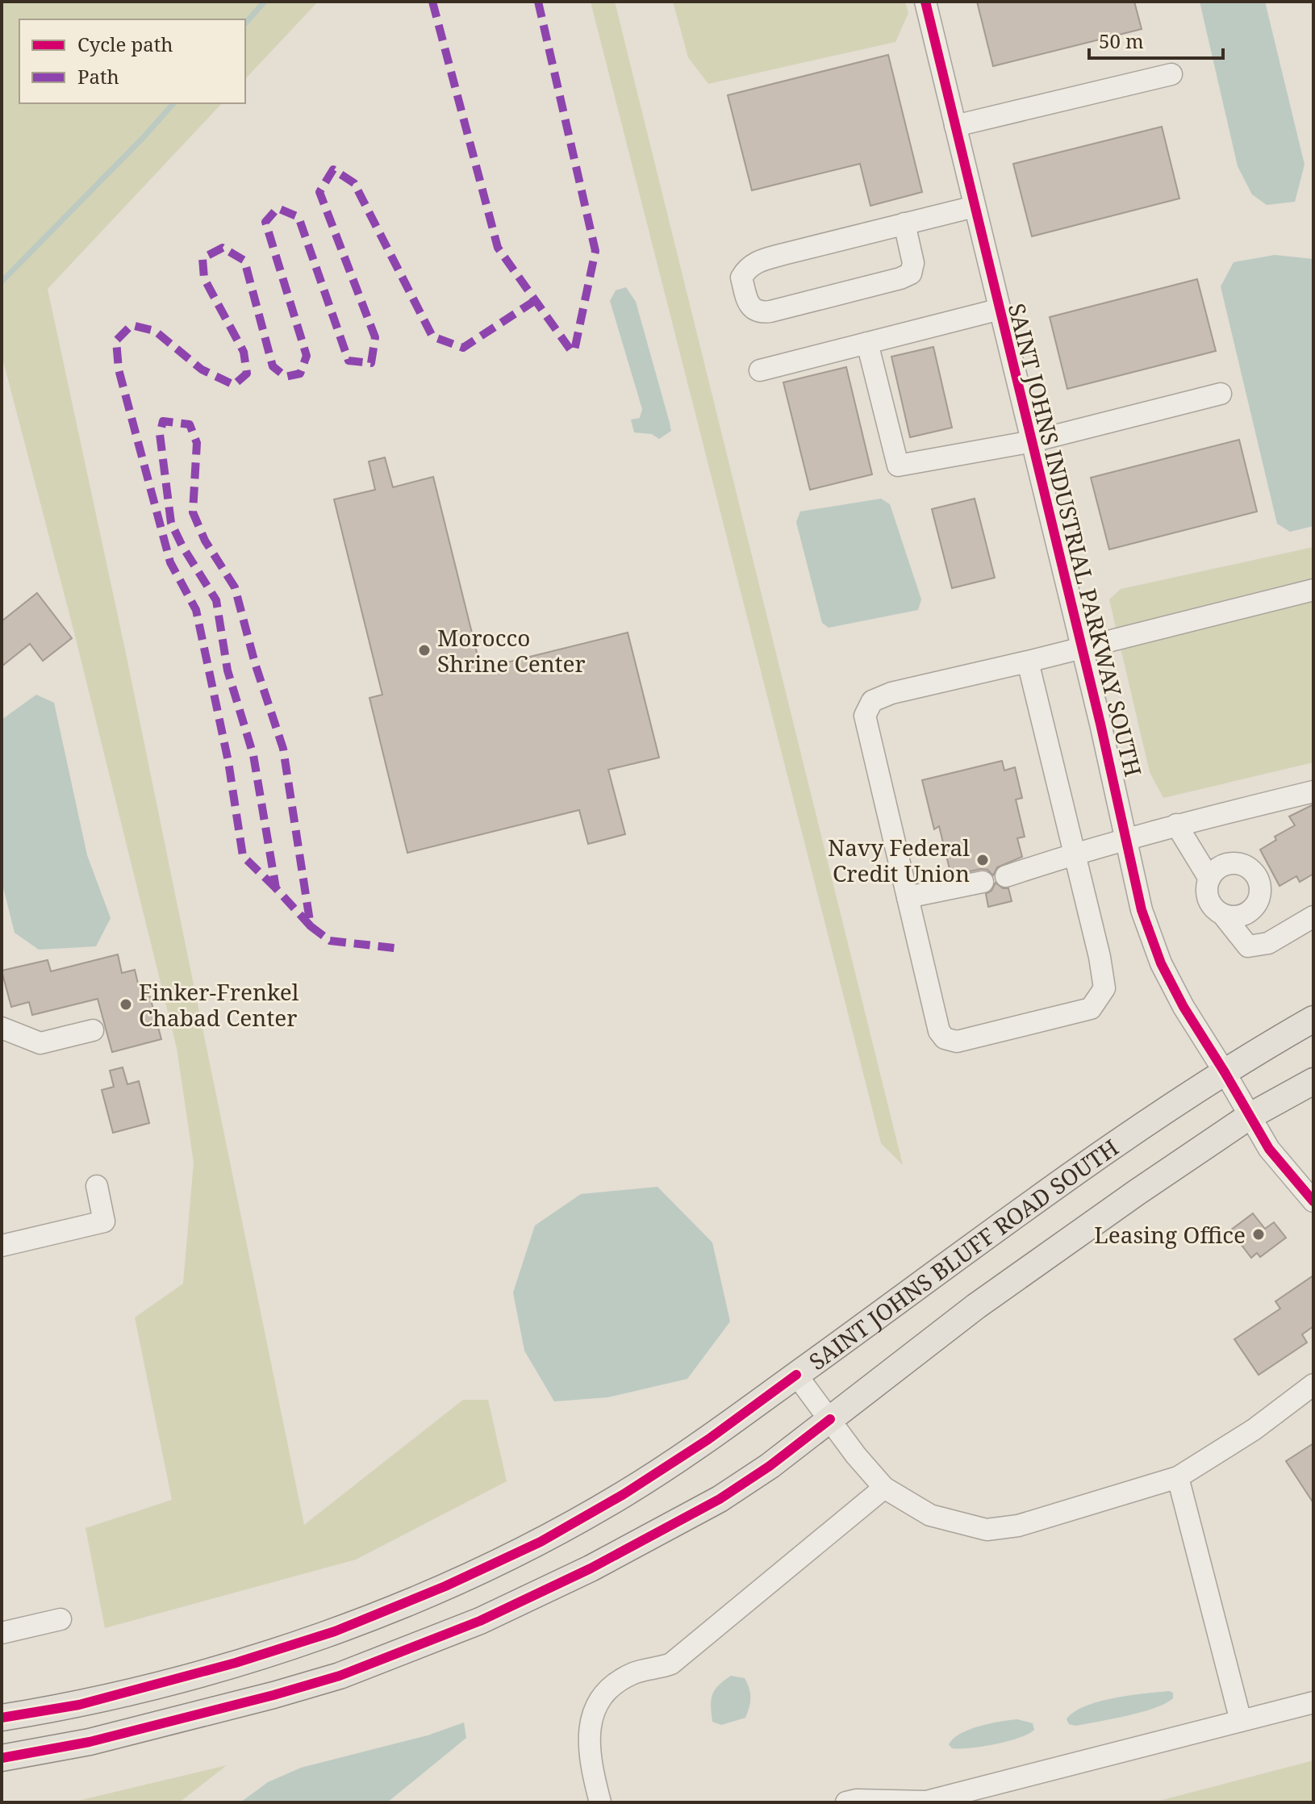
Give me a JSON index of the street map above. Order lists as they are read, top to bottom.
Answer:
{
  "streets": {
    "main road": ["SAINT JOHNS BLUFF ROAD SOUTH"],
    "street": ["SAINT JOHNS INDUSTRIAL PARKWAY SOUTH"]
  },
  "crossings": [
    ["SAINT JOHNS INDUSTRIAL PARKWAY SOUTH", "SAINT JOHNS BLUFF ROAD SOUTH"]
  ],
  "places": [
    "Morocco Shrine Center",
    "Navy Federal Credit Union",
    "Finker-Frenkel Chabad Center",
    "Leasing Office"
  ],
  "legend": ["Cycle path", "Path"],
  "scale_bar": "50 m"
}
